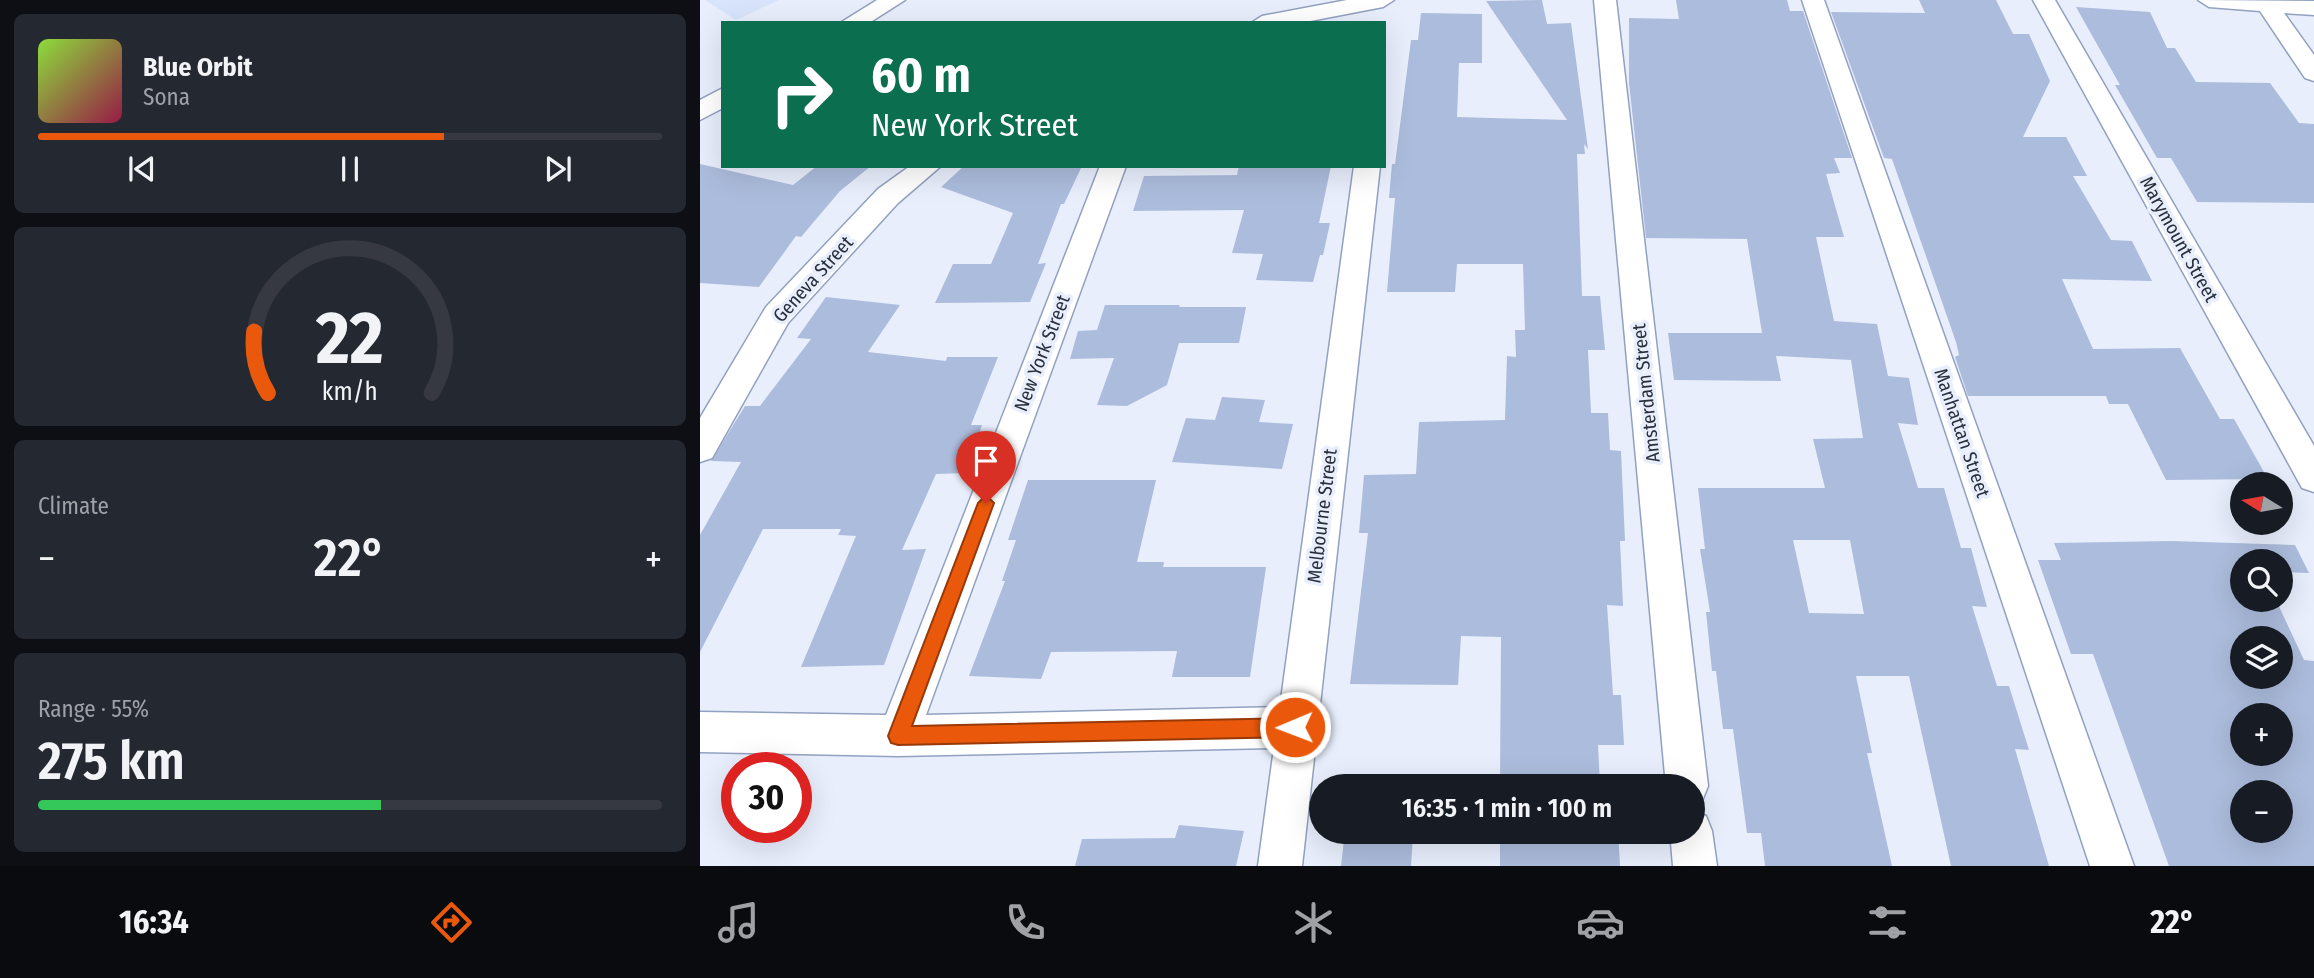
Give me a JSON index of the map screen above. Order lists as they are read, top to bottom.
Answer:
{
  "streets": {
    "street": [
      "Marymount Street",
      "Geneva Street",
      "New York Street",
      "Amsterdam Street",
      "Manhattan Street",
      "Melbourne Street"
    ]
  },
  "north": "left",
  "page": {
    "turn": ["60 m", "New York Street"],
    "song": ["Blue Orbit", "Sona"],
    "tile": [
      "Climate",
      ["Range · 55%", "275 km"]
    ],
    "map_buttons": ["+", "−"],
    "heat": ["−", "22°", "+"],
    "limit": "30",
    "trip": "16:35 · 1 min · 100 m",
    "tabs": ["16:34", "22°"],
    "gauge": ["22", "km/h"]
  }
}
